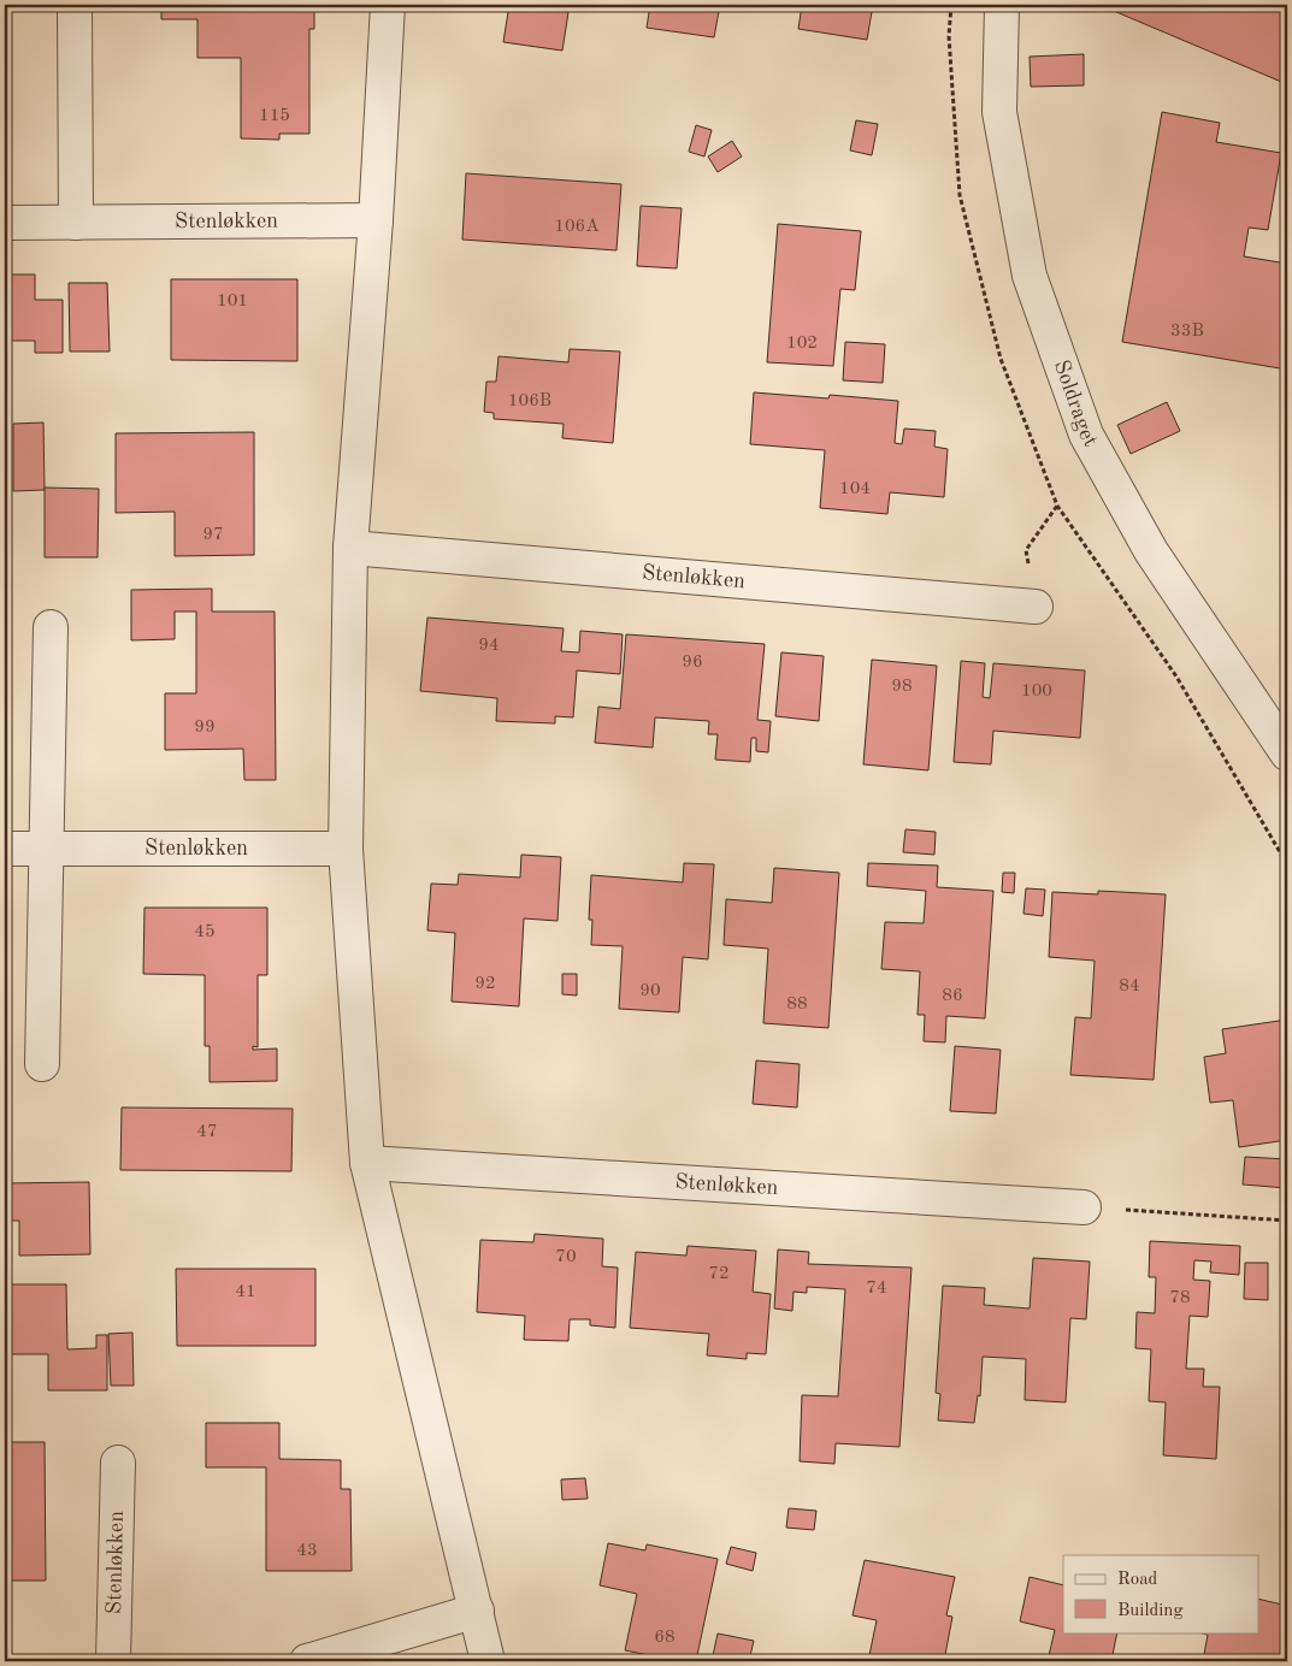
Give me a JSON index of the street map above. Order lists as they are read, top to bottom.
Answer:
{
  "streets": {
    "street": ["Stenløkken", "Soldraget"]
  },
  "house_numbers": [
    "115",
    "106A",
    "101",
    "33B",
    "102",
    "106B",
    "104",
    "97",
    "94",
    "96",
    "98",
    "100",
    "99",
    "45",
    "92",
    "84",
    "90",
    "86",
    "88",
    "47",
    "70",
    "72",
    "74",
    "41",
    "78",
    "43",
    "68"
  ],
  "legend": ["Road", "Building"]
}
